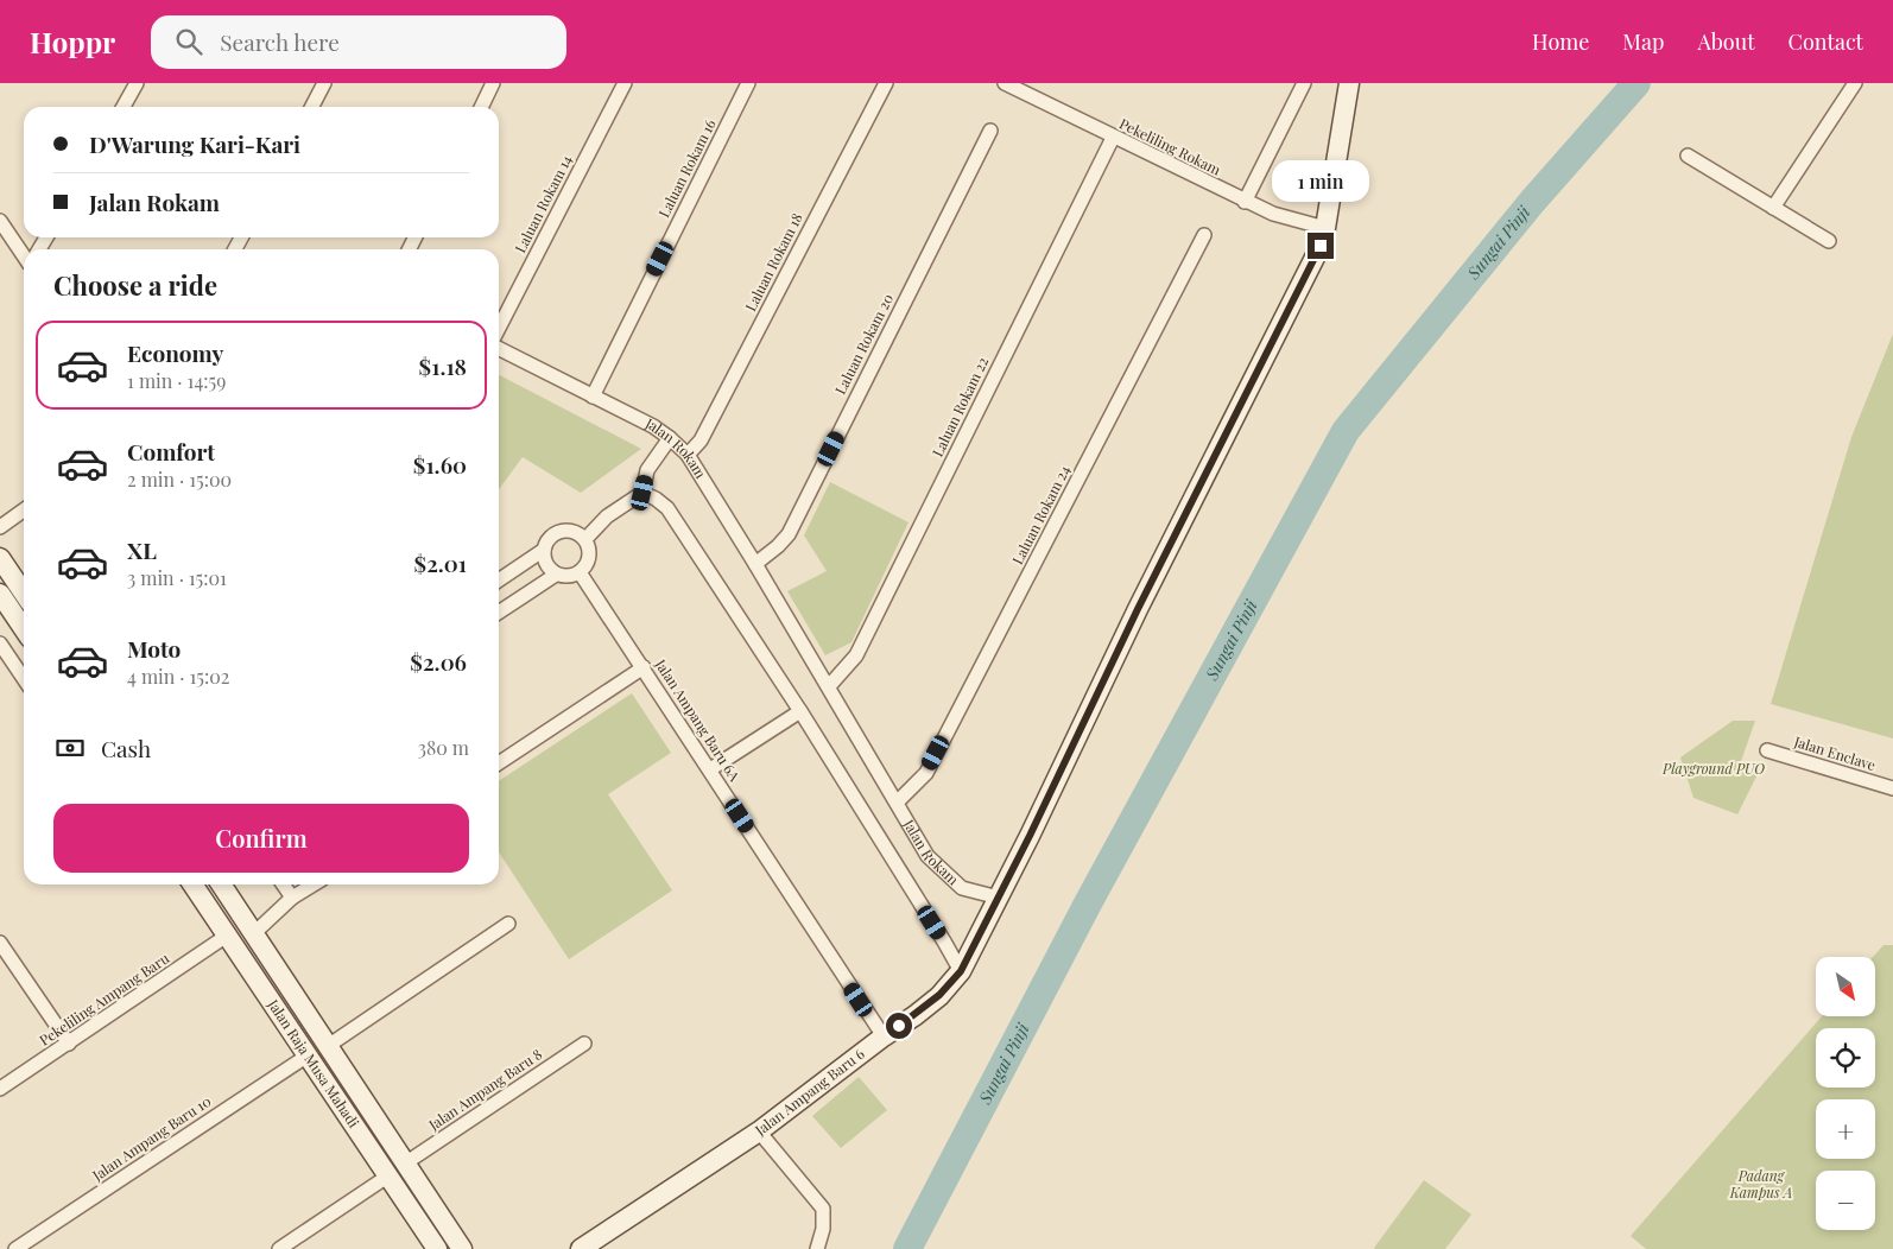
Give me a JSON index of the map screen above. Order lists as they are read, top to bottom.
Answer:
{
  "streets": {
    "main road": ["Jalan Raja Musa Mahadi", "Jalan Ampang Baru 6"],
    "street": [
      "Pekeliling Rokam",
      "Laluan Rokam 16",
      "Laluan Rokam 14",
      "Laluan Rokam 18",
      "Laluan Rokam 20",
      "Laluan Rokam 22",
      "Jalan Rokam",
      "Laluan Rokam 24",
      "Jalan Ampang Baru 6A",
      "Jalan Enclave",
      "Pekeliling Ampang Baru",
      "Jalan Ampang Baru 8",
      "Jalan Ampang Baru 10"
    ]
  },
  "crossings": [
    ["Pekeliling Rokam", "Laluan Rokam 22"],
    ["Laluan Rokam 16", "Jalan Rokam"],
    ["Laluan Rokam 18", "Jalan Rokam"],
    ["Laluan Rokam 20", "Jalan Rokam"],
    ["Laluan Rokam 22", "Jalan Rokam"],
    ["Jalan Rokam", "Laluan Rokam 24"],
    ["Jalan Rokam", "Jalan Ampang Baru 6"],
    ["Jalan Ampang Baru 6A", "Jalan Ampang Baru 6"],
    ["Pekeliling Ampang Baru", "Jalan Raja Musa Mahadi"],
    ["Jalan Raja Musa Mahadi", "Jalan Ampang Baru 8"],
    ["Jalan Raja Musa Mahadi", "Jalan Ampang Baru 10"]
  ],
  "water": ["Sungai Pinji"],
  "parks": ["Playground PUO", "Padang Kampus A"],
  "north": "bottom right",
  "page": {
    "header": "Hoppr",
    "search": "Search here",
    "nav": [
      "Home",
      "Map",
      "About",
      "Contact"
    ],
    "banner": ["D'Warung Kari-Kari", "Jalan Rokam"],
    "bubble": "1 min",
    "heading": "Choose a ride",
    "list": [
      {
        "name": "Economy",
        "note": "1 min · 14:59",
        "value": "$1.18"
      },
      {
        "name": "Comfort",
        "note": "2 min · 15:00",
        "value": "$1.60"
      },
      {
        "name": "XL",
        "note": "3 min · 15:01",
        "value": "$2.01"
      },
      {
        "name": "Moto",
        "note": "4 min · 15:02",
        "value": "$2.06"
      }
    ],
    "pay": ["Cash", "380 m"],
    "buttons": "Confirm",
    "map_buttons": ["+", "−"]
  }
}
